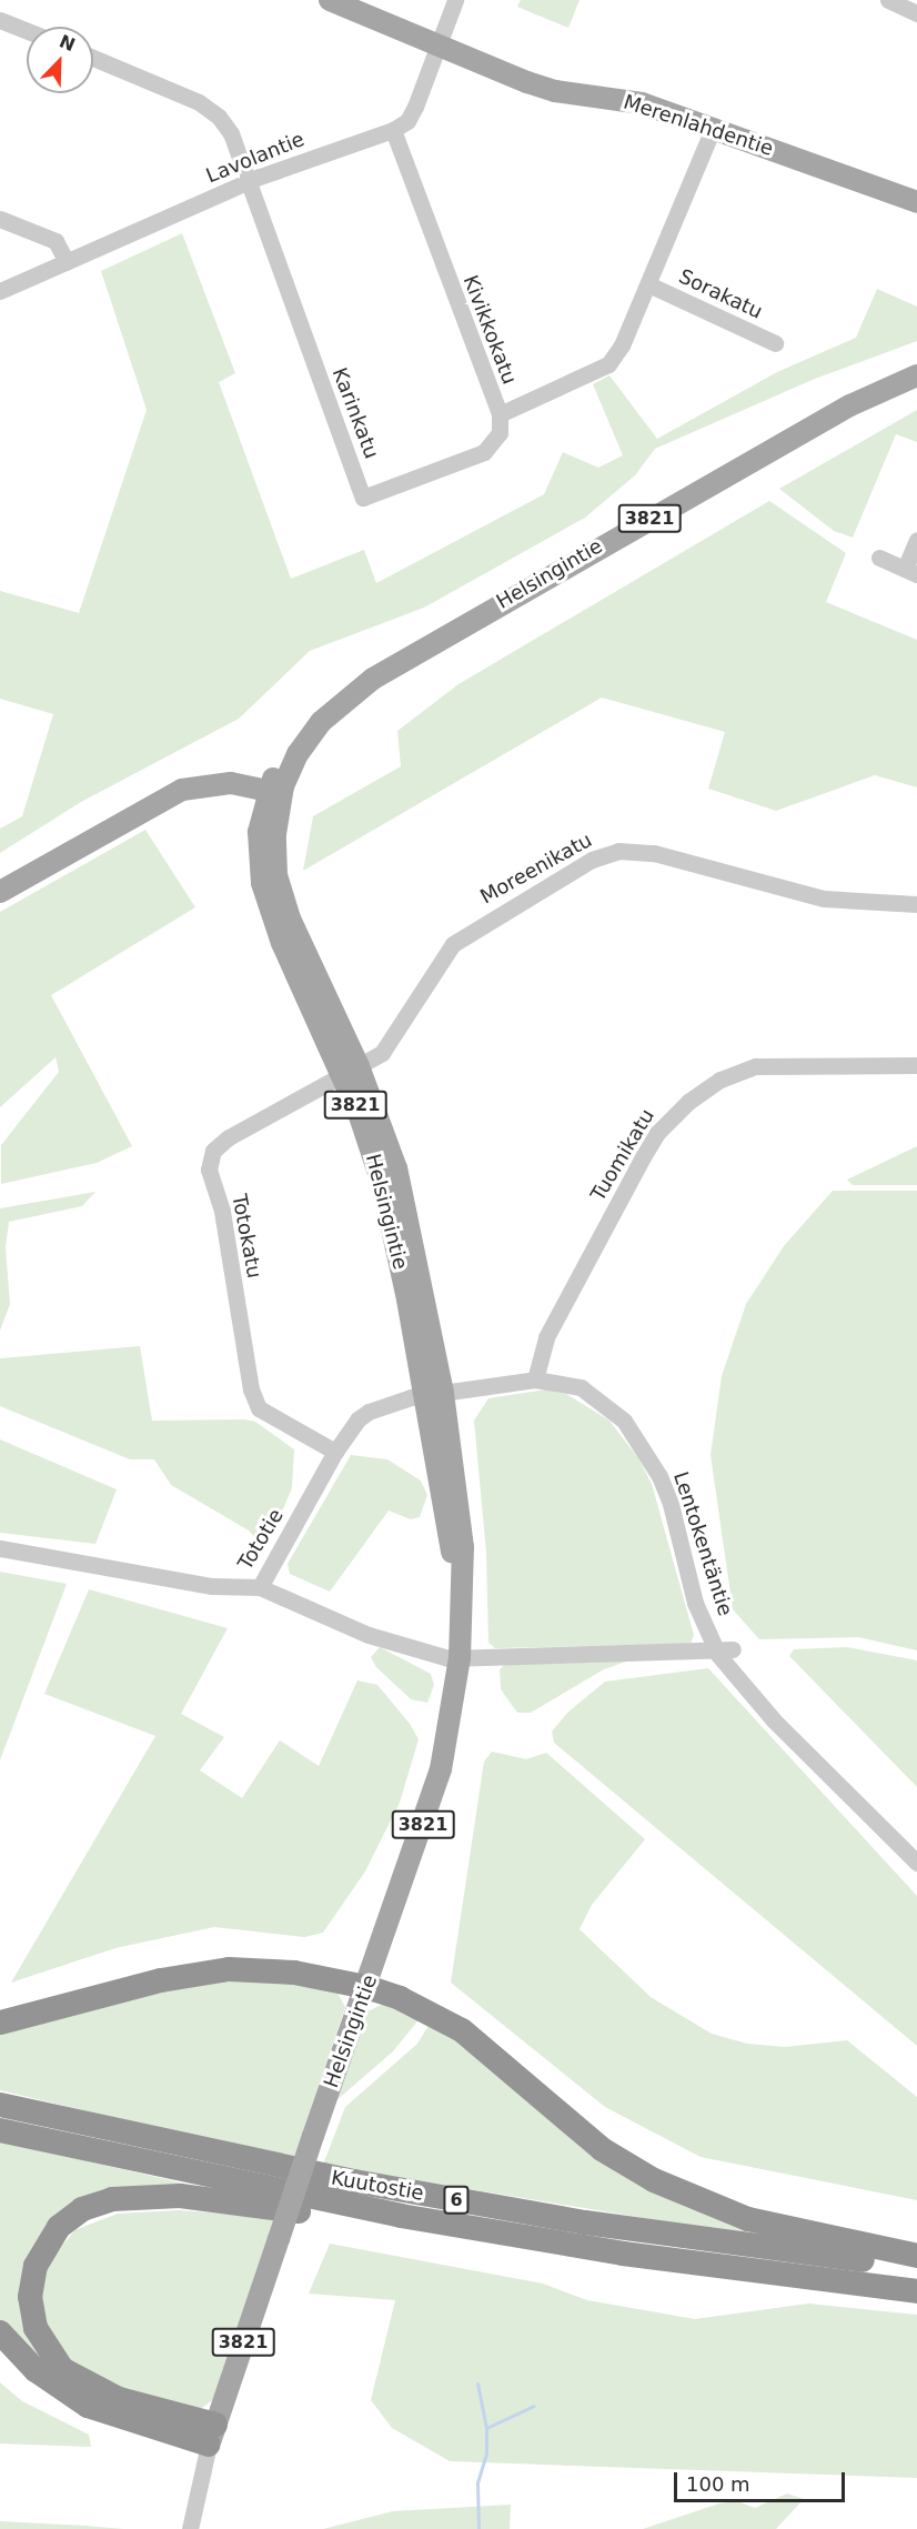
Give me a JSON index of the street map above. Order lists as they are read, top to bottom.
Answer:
{
  "streets": {
    "highway": ["Kuutostie", "6"],
    "main road": ["Merenlahdentie", "3821", "Helsingintie"],
    "street": [
      "Lavolantie",
      "Sorakatu",
      "Kivikkokatu",
      "Karinkatu",
      "Moreenikatu",
      "Tuomikatu",
      "Totokatu",
      "Tototie",
      "Lentokentäntie"
    ]
  },
  "crossings": [
    ["Merenlahdentie", "Lavolantie"],
    ["Merenlahdentie", "Kivikkokatu"],
    ["Lavolantie", "Kivikkokatu"],
    ["Lavolantie", "Karinkatu"],
    ["Sorakatu", "Kivikkokatu"],
    ["Kivikkokatu", "Karinkatu"],
    ["Helsingintie", "Moreenikatu"],
    ["Helsingintie", "Totokatu"],
    ["Helsingintie", "Tototie"],
    ["Helsingintie", "Lentokentäntie"],
    ["Moreenikatu", "Totokatu"],
    ["Tuomikatu", "Lentokentäntie"],
    ["Totokatu", "Tototie"],
    ["Tototie", "Lentokentäntie"]
  ],
  "scale_bar": "100 m",
  "north": "top right"
}
